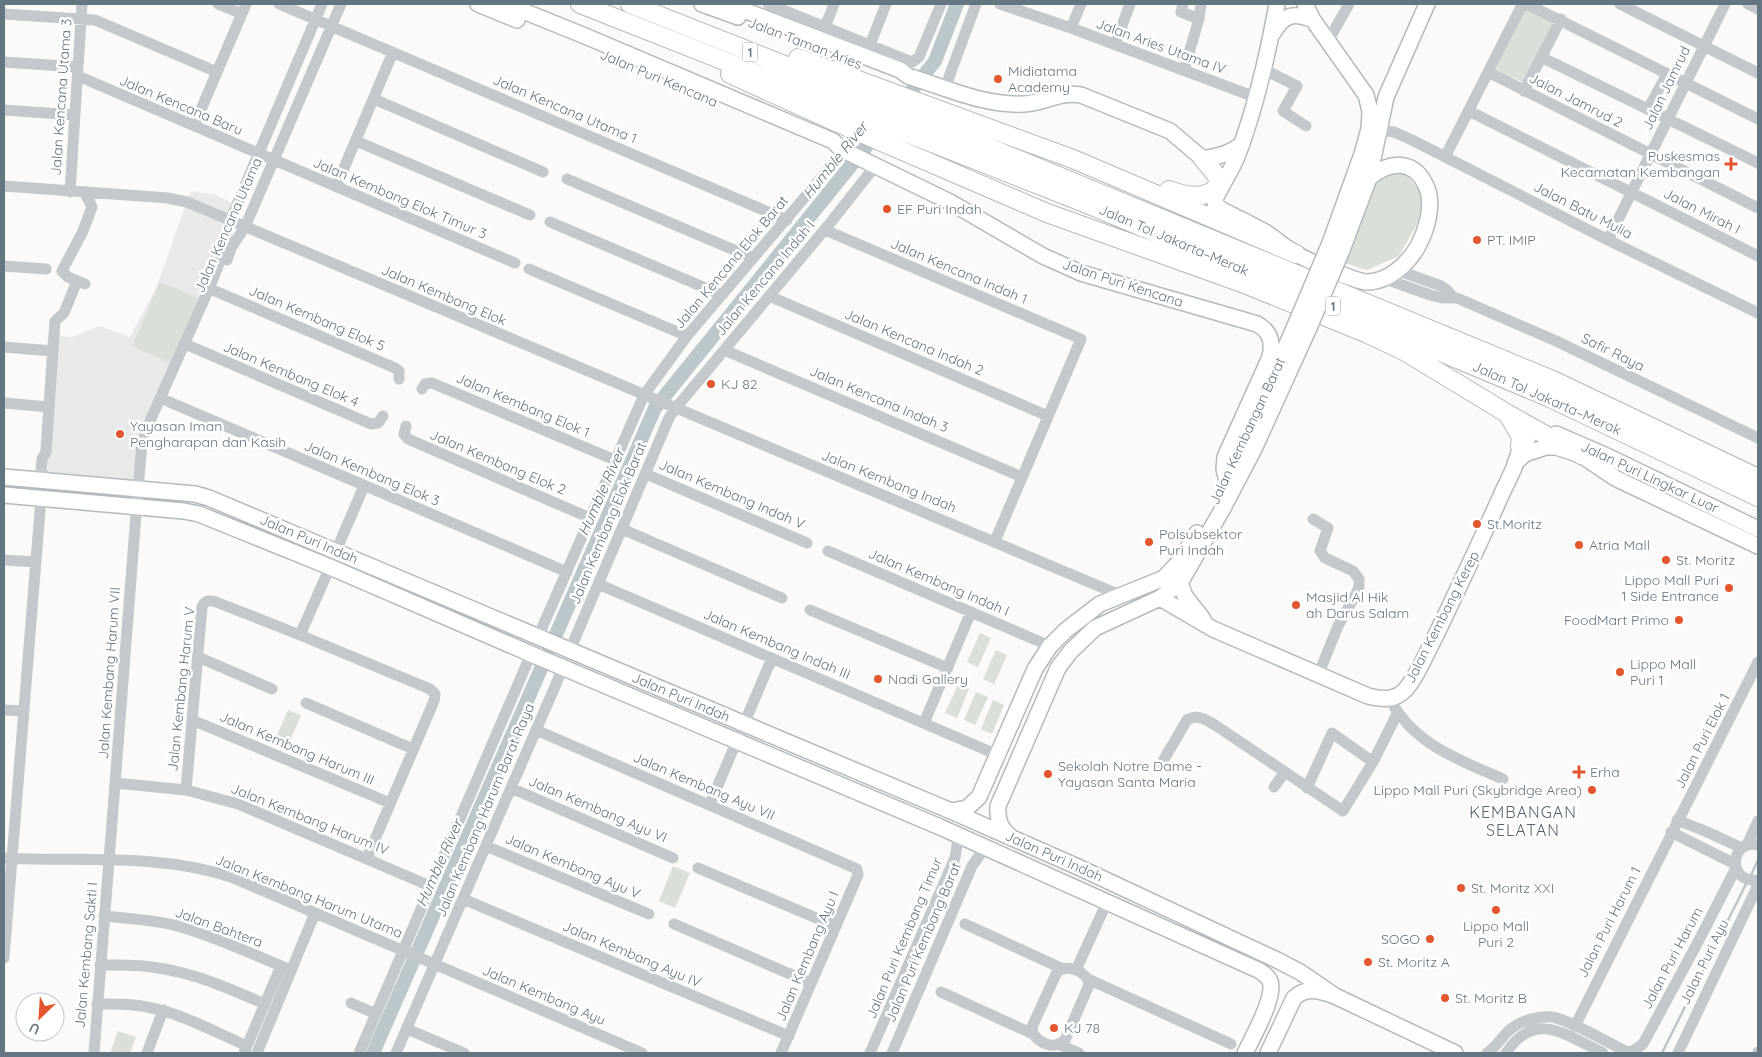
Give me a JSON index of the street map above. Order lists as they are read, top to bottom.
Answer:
{
  "streets": {
    "highway": ["1", "Jalan Tol Jakarta–Merak"],
    "main road": [
      "Jalan Taman Aries",
      "Jalan Puri Kencana",
      "Jalan Kembangan Barat",
      "Jalan Puri Lingkar Luar",
      "Jalan Puri Indah",
      "Jalan Kembang Kerep"
    ],
    "street": [
      "Jalan Aries Utama IV",
      "Jalan Jamrud",
      "Jalan Kencana Utama 3",
      "Jalan Jamrud 2",
      "Jalan Kencana Baru",
      "Jalan Kencana Utama 1",
      "Jalan Kembang Elok Timur 3",
      "Jalan Batu Mulia",
      "Jalan Mirah I",
      "Jalan Kencana Utama",
      "Jalan Kencana Elok Barat",
      "Jalan Kencana Indah 1",
      "Jalan Kencana Indah I",
      "Jalan Kembang Elok",
      "Jalan Kembang Elok 5",
      "Jalan Kencana Indah 2",
      "Safir Raya",
      "Jalan Kembang Elok 4",
      "Jalan Kencana Indah 3",
      "Jalan Kembang Elok 1",
      "Jalan Kembang Elok 2",
      "Jalan Kembang Elok 3",
      "Jalan Kembang Indah",
      "Jalan Kembang Indah V",
      "Jalan Kembang Elok Barat",
      "Jalan Kembang Indah I",
      "Jalan Kembang Indah III",
      "Jalan Kembang Harum VII",
      "Jalan Kembang Harum V",
      "Jalan Puri Elok 1",
      "Jalan Kembang Harum III",
      "Jalan Kembang Ayu VII",
      "Jalan Kembang Ayu VI",
      "Jalan Kembang Harum Barat Raya",
      "Jalan Kembang Harum IV",
      "Jalan Kembang Ayu V",
      "Jalan Kembang Harum Utama",
      "Jalan Puri Harum 1",
      "Jalan Bahtera",
      "Jalan Puri Kembang Timur",
      "Jalan Puri Kembang Barat",
      "Jalan Kembang Ayu IV",
      "Jalan Kembang Sakti I",
      "Jalan Kembang Ayu I",
      "Jalan Puri Harum",
      "Jalan Puri Ayu",
      "Jalan Kembang Ayu"
    ]
  },
  "crossings": [
    ["Jalan Puri Kencana", "Jalan Kencana Elok Barat"],
    ["Jalan Puri Kencana", "Jalan Kencana Indah I"],
    ["Jalan Puri Kencana", "Jalan Kembangan Barat"],
    ["Jalan Jamrud", "Jalan Jamrud 2"],
    ["Jalan Jamrud", "Jalan Batu Mulia"],
    ["Jalan Jamrud", "Jalan Mirah I"],
    ["Jalan Kencana Utama 3", "Jalan Kencana Baru"],
    ["Jalan Kencana Utama 3", "Jalan Kembang Elok"],
    ["Jalan Kencana Baru", "Jalan Kembang Elok Timur 3"],
    ["Jalan Kencana Baru", "Jalan Kencana Utama"],
    ["Jalan Kencana Utama 1", "Jalan Kencana Utama"],
    ["Jalan Kencana Utama 1", "Jalan Kencana Elok Barat"],
    ["Jalan Kembang Elok Timur 3", "Jalan Kencana Utama"],
    ["Jalan Kencana Utama", "Jalan Kembang Elok"],
    ["Jalan Kencana Utama", "Jalan Kembang Elok 5"],
    ["Jalan Kencana Elok Barat", "Jalan Kembang Elok"],
    ["Jalan Kencana Elok Barat", "Jalan Kembang Elok 1"],
    ["Jalan Kencana Elok Barat", "Jalan Kembang Elok 2"],
    ["Jalan Kencana Elok Barat", "Jalan Kembang Elok 3"],
    ["Jalan Kencana Elok Barat", "Jalan Kembang Indah"],
    ["Jalan Kencana Elok Barat", "Jalan Puri Indah"],
    ["Jalan Kencana Indah 1", "Jalan Kencana Indah I"],
    ["Jalan Kencana Indah 1", "Jalan Kencana Indah 2"],
    ["Jalan Kencana Indah I", "Jalan Kencana Indah 2"],
    ["Jalan Kencana Indah I", "Jalan Kencana Indah 3"],
    ["Jalan Kencana Indah I", "Jalan Kembang Indah"],
    ["Jalan Kencana Indah I", "Jalan Kembang Elok Barat"],
    ["Jalan Kembang Elok", "Jalan Kembang Indah"],
    ["Jalan Kembangan Barat", "Jalan Kembang Indah"],
    ["Jalan Kembangan Barat", "Jalan Puri Indah"],
    ["Jalan Kembangan Barat", "Jalan Kembang Indah I"],
    ["Jalan Kembangan Barat", "Jalan Kembang Indah III"],
    ["Jalan Kembang Indah", "Jalan Kembang Elok Barat"],
    ["Jalan Kembang Indah V", "Jalan Kembang Elok Barat"],
    ["Jalan Kembang Elok Barat", "Jalan Puri Indah"],
    ["Jalan Kembang Elok Barat", "Jalan Kembang Indah III"],
    ["Jalan Puri Indah", "Jalan Kembang Harum VII"],
    ["Jalan Puri Indah", "Jalan Kembang Harum Barat Raya"],
    ["Jalan Puri Indah", "Jalan Puri Kembang Timur"],
    ["Jalan Puri Indah", "Jalan Puri Kembang Barat"],
    ["Jalan Kembang Harum VII", "Jalan Kembang Harum IV"],
    ["Jalan Kembang Harum VII", "Jalan Kembang Harum Utama"],
    ["Jalan Kembang Harum VII", "Jalan Kembang Sakti I"],
    ["Jalan Kembang Harum V", "Jalan Kembang Harum III"],
    ["Jalan Kembang Harum V", "Jalan Kembang Harum IV"],
    ["Jalan Puri Elok 1", "Jalan Puri Harum 1"],
    ["Jalan Kembang Ayu VII", "Jalan Kembang Harum Barat Raya"],
    ["Jalan Kembang Ayu VII", "Jalan Kembang Ayu I"],
    ["Jalan Kembang Ayu VI", "Jalan Kembang Harum Barat Raya"],
    ["Jalan Kembang Harum Barat Raya", "Jalan Kembang Ayu V"],
    ["Jalan Kembang Harum Barat Raya", "Jalan Kembang Harum Utama"],
    ["Jalan Kembang Harum Barat Raya", "Jalan Kembang Ayu IV"],
    ["Jalan Kembang Harum Barat Raya", "Jalan Kembang Ayu"],
    ["Jalan Kembang Harum Utama", "Jalan Kembang Sakti I"],
    ["Jalan Kembang Harum Utama", "Jalan Kembang Ayu"],
    ["Jalan Bahtera", "Jalan Kembang Sakti I"],
    ["Jalan Kembang Ayu IV", "Jalan Kembang Ayu I"]
  ],
  "districts": ["KEMBANGAN SELATAN"],
  "water": ["Humble River"],
  "places": {
    "other": [
      "Midiatama Academy",
      "EF Puri Indah",
      "PT. IMIP",
      "KJ 82",
      "Yayasan Iman Pengharapan dan Kasih",
      "St.Moritz",
      "Polsubsektor Puri Indah",
      "Atria Mall",
      "St. Moritz",
      "Lippo Mall Puri 1 Side Entrance",
      "Masjid Al Hik ah Darus Salam",
      "FoodMart Primo",
      "Lippo Mall Puri 1",
      "Nadi Gallery",
      "Sekolah Notre Dame - Yayasan Santa Maria",
      "Lippo Mall Puri (Skybridge Area)",
      "St. Moritz XXI",
      "Lippo Mall Puri 2",
      "SOGO",
      "St. Moritz A",
      "St. Moritz B",
      "KJ 78"
    ],
    "health": ["Puskesmas Kecamatan Kembangan", "Erha"]
  },
  "north": "bottom left"
}
